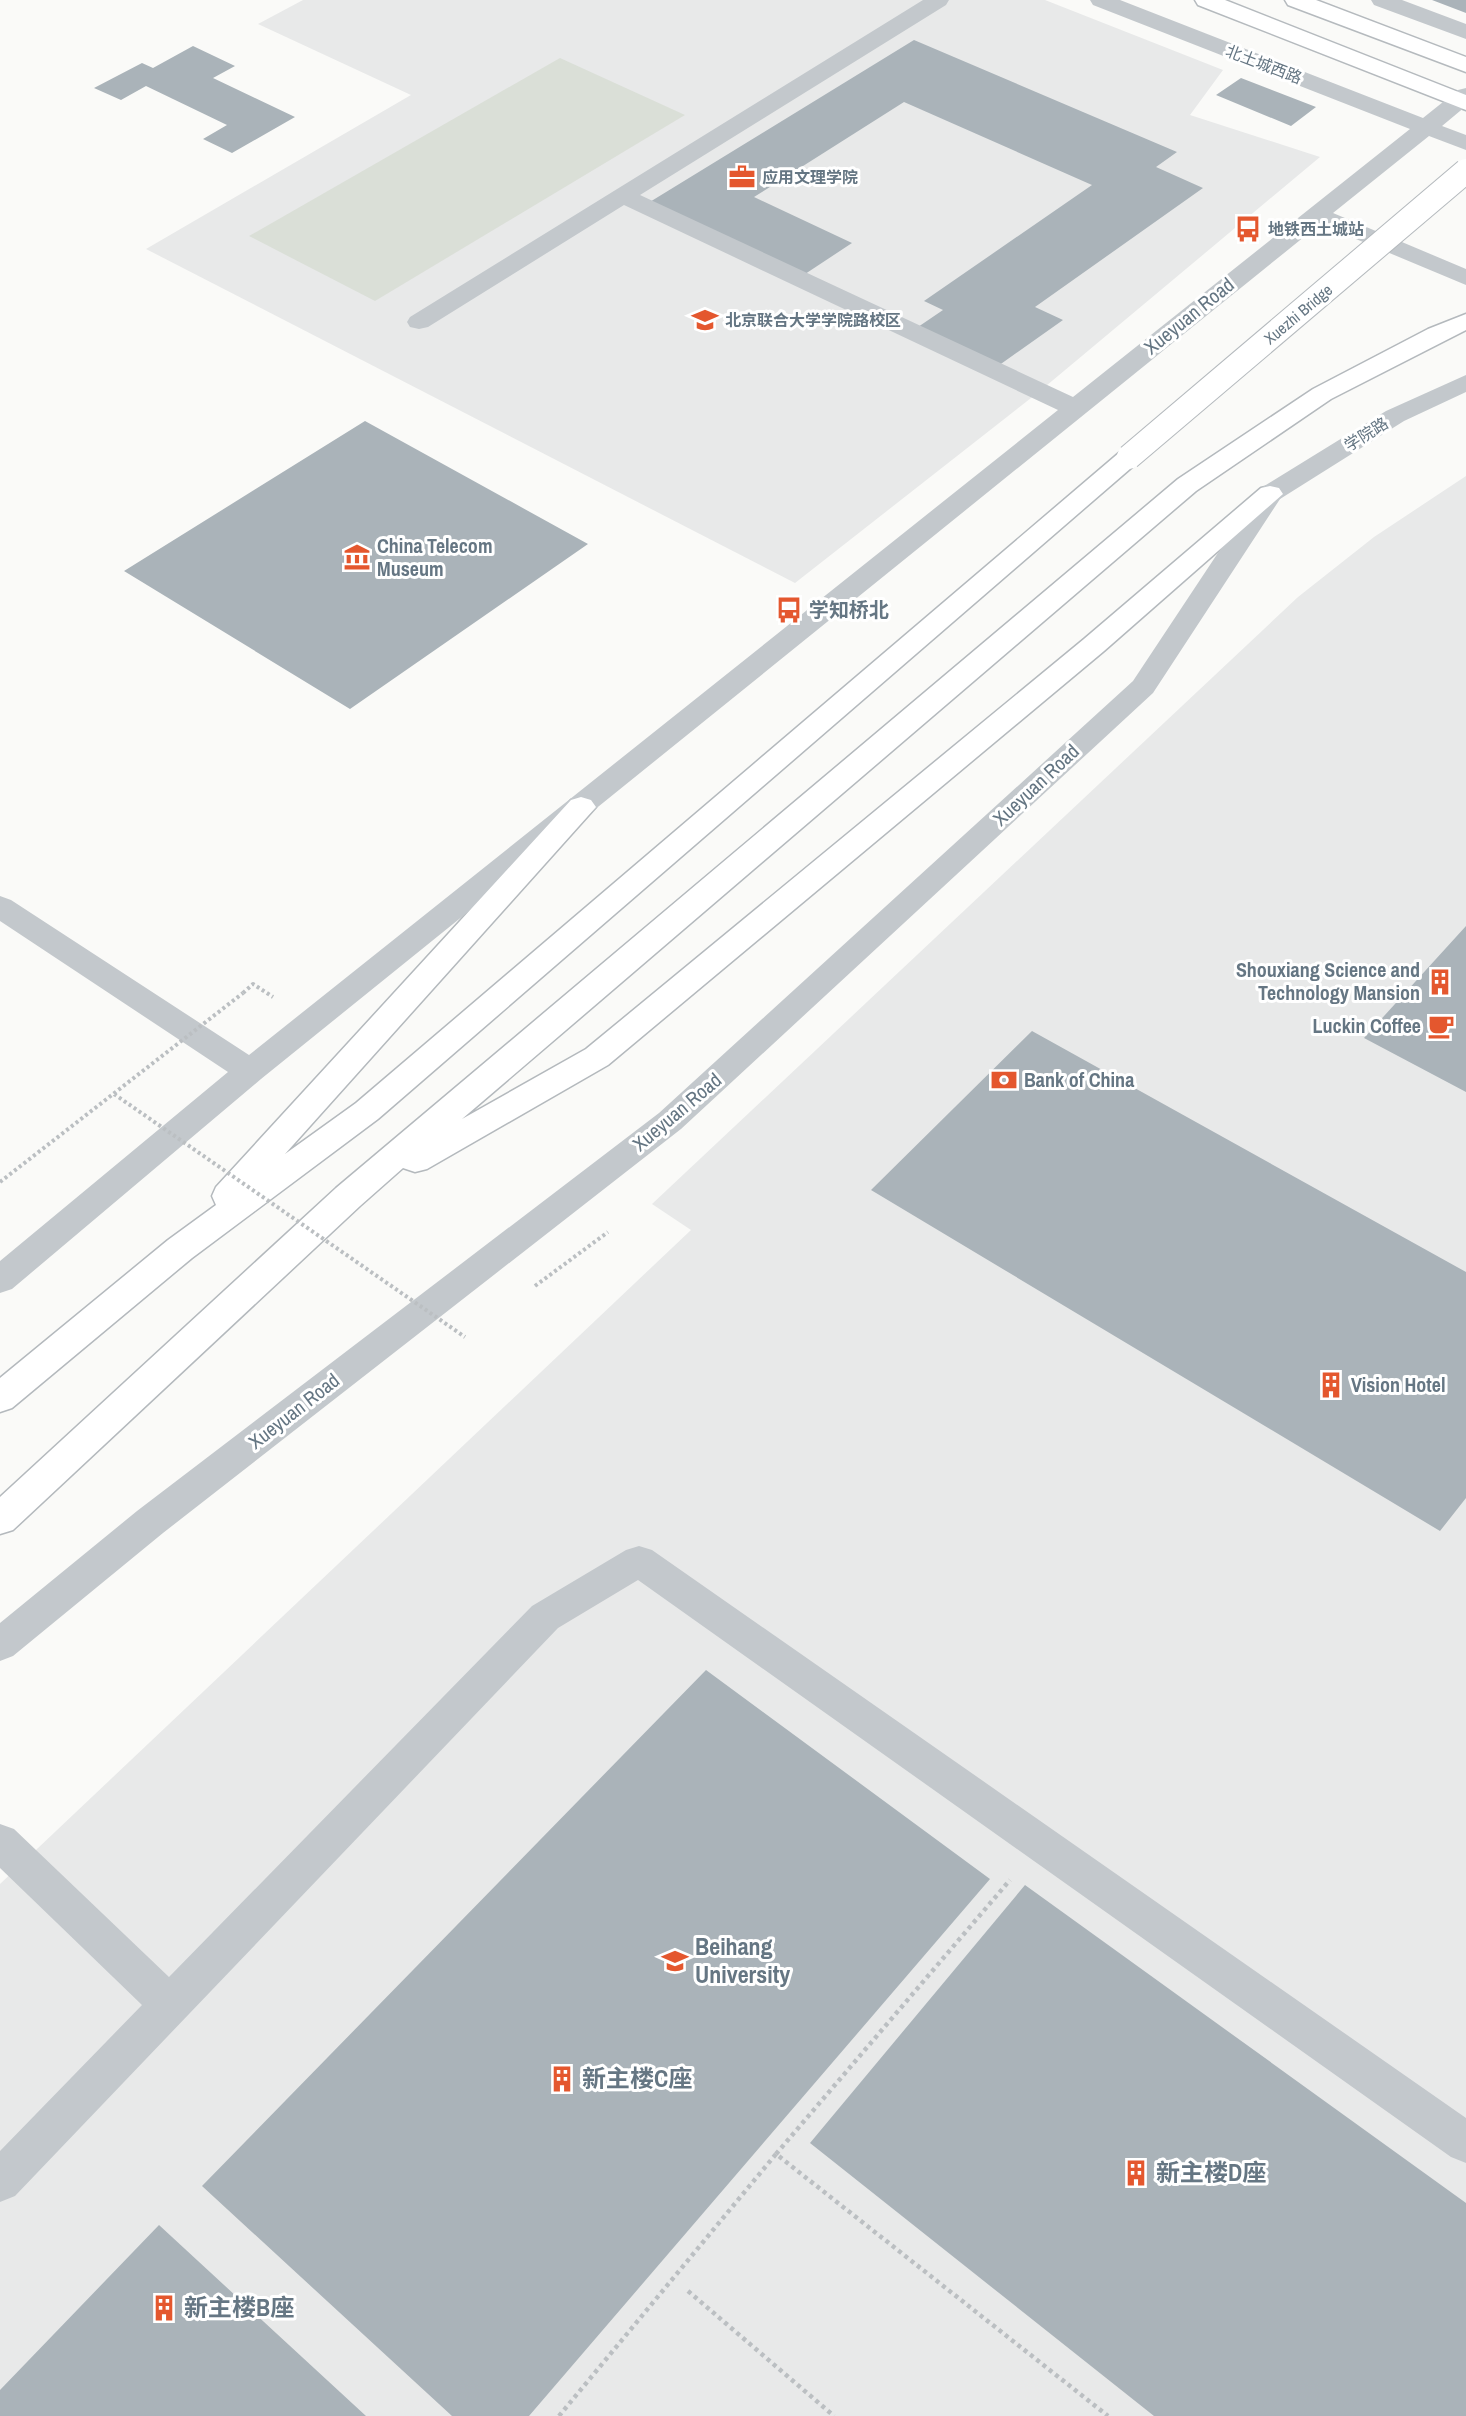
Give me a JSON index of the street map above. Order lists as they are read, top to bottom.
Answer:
{
  "streets": {
    "main road": ["北土城西路", "Xuezhi Bridge"],
    "street": ["Xueyuan Road", "学院路"]
  },
  "crossings": [
    ["Xueyuan Road", "学院路"]
  ],
  "places": {
    "office": ["应用文理学院"],
    "bus stop": ["地铁西土城站", "学知桥北"],
    "school or university": ["北京联合大学学院路校区", "Beihang University"],
    "museum": ["China Telecom Museum"],
    "building": [
      "Shouxiang Science and Technology Mansion",
      "Vision Hotel",
      "新主楼C座",
      "新主楼D座",
      "新主楼B座"
    ],
    "cafe": ["Luckin Coffee"],
    "bank": ["Bank of China"]
  }
}
